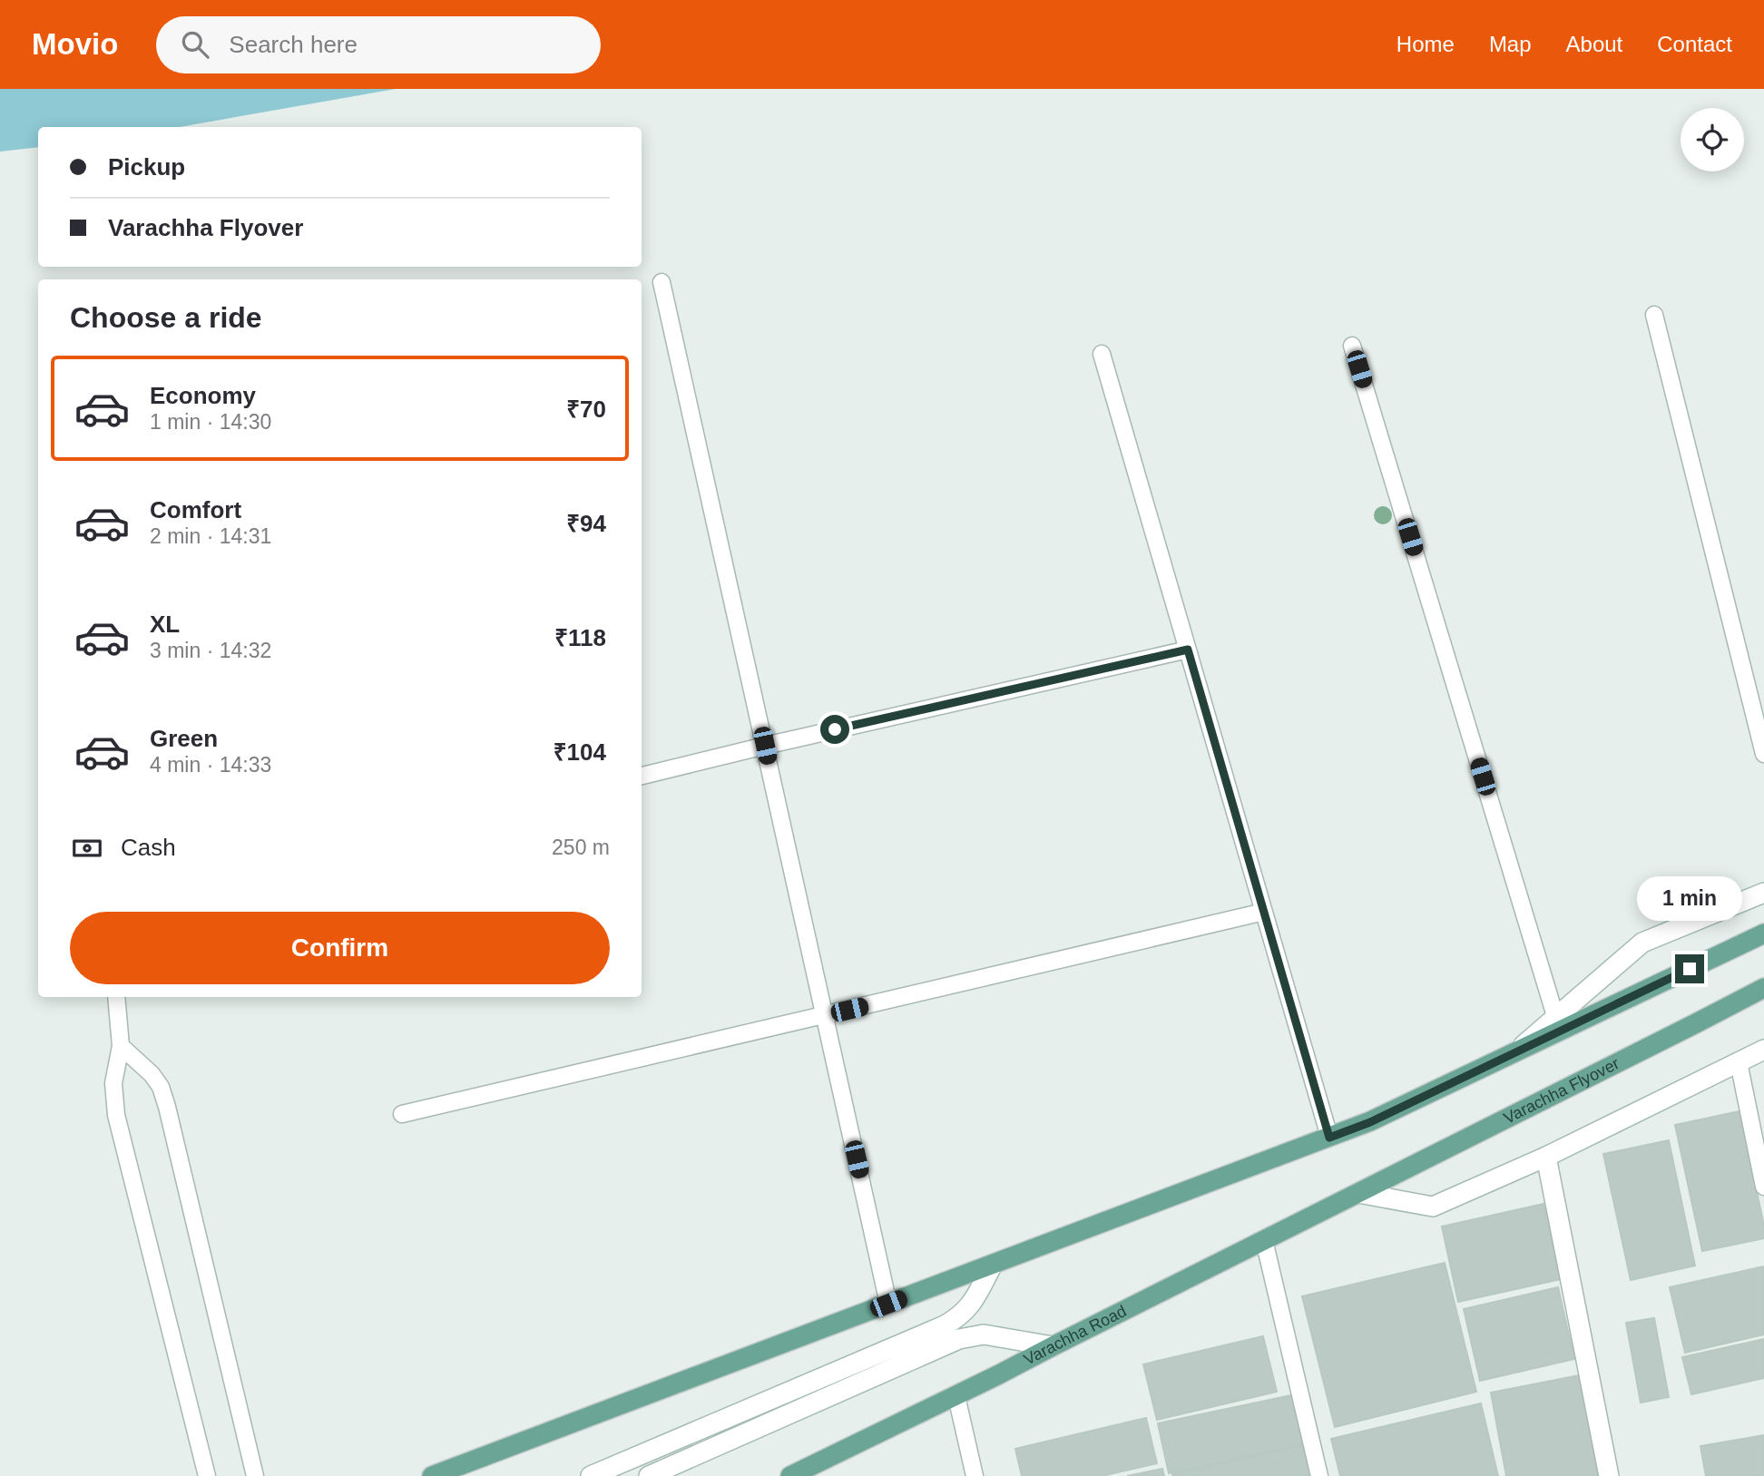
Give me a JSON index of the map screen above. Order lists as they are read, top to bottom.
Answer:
{
  "streets": {
    "main road": ["Varachha Flyover", "Varachha Road"]
  },
  "crossings": [
    ["Varachha Flyover", "Varachha Road"]
  ],
  "page": {
    "header": "Movio",
    "search": "Search here",
    "nav": [
      "Home",
      "Map",
      "About",
      "Contact"
    ],
    "banner": ["Pickup", "Varachha Flyover"],
    "heading": "Choose a ride",
    "list": [
      {
        "name": "Economy",
        "note": "1 min · 14:30",
        "value": "₹70"
      },
      {
        "name": "Comfort",
        "note": "2 min · 14:31",
        "value": "₹94"
      },
      {
        "name": "XL",
        "note": "3 min · 14:32",
        "value": "₹118"
      },
      {
        "name": "Green",
        "note": "4 min · 14:33",
        "value": "₹104"
      }
    ],
    "pay": ["Cash", "250 m"],
    "bubble": "1 min",
    "buttons": "Confirm"
  }
}
